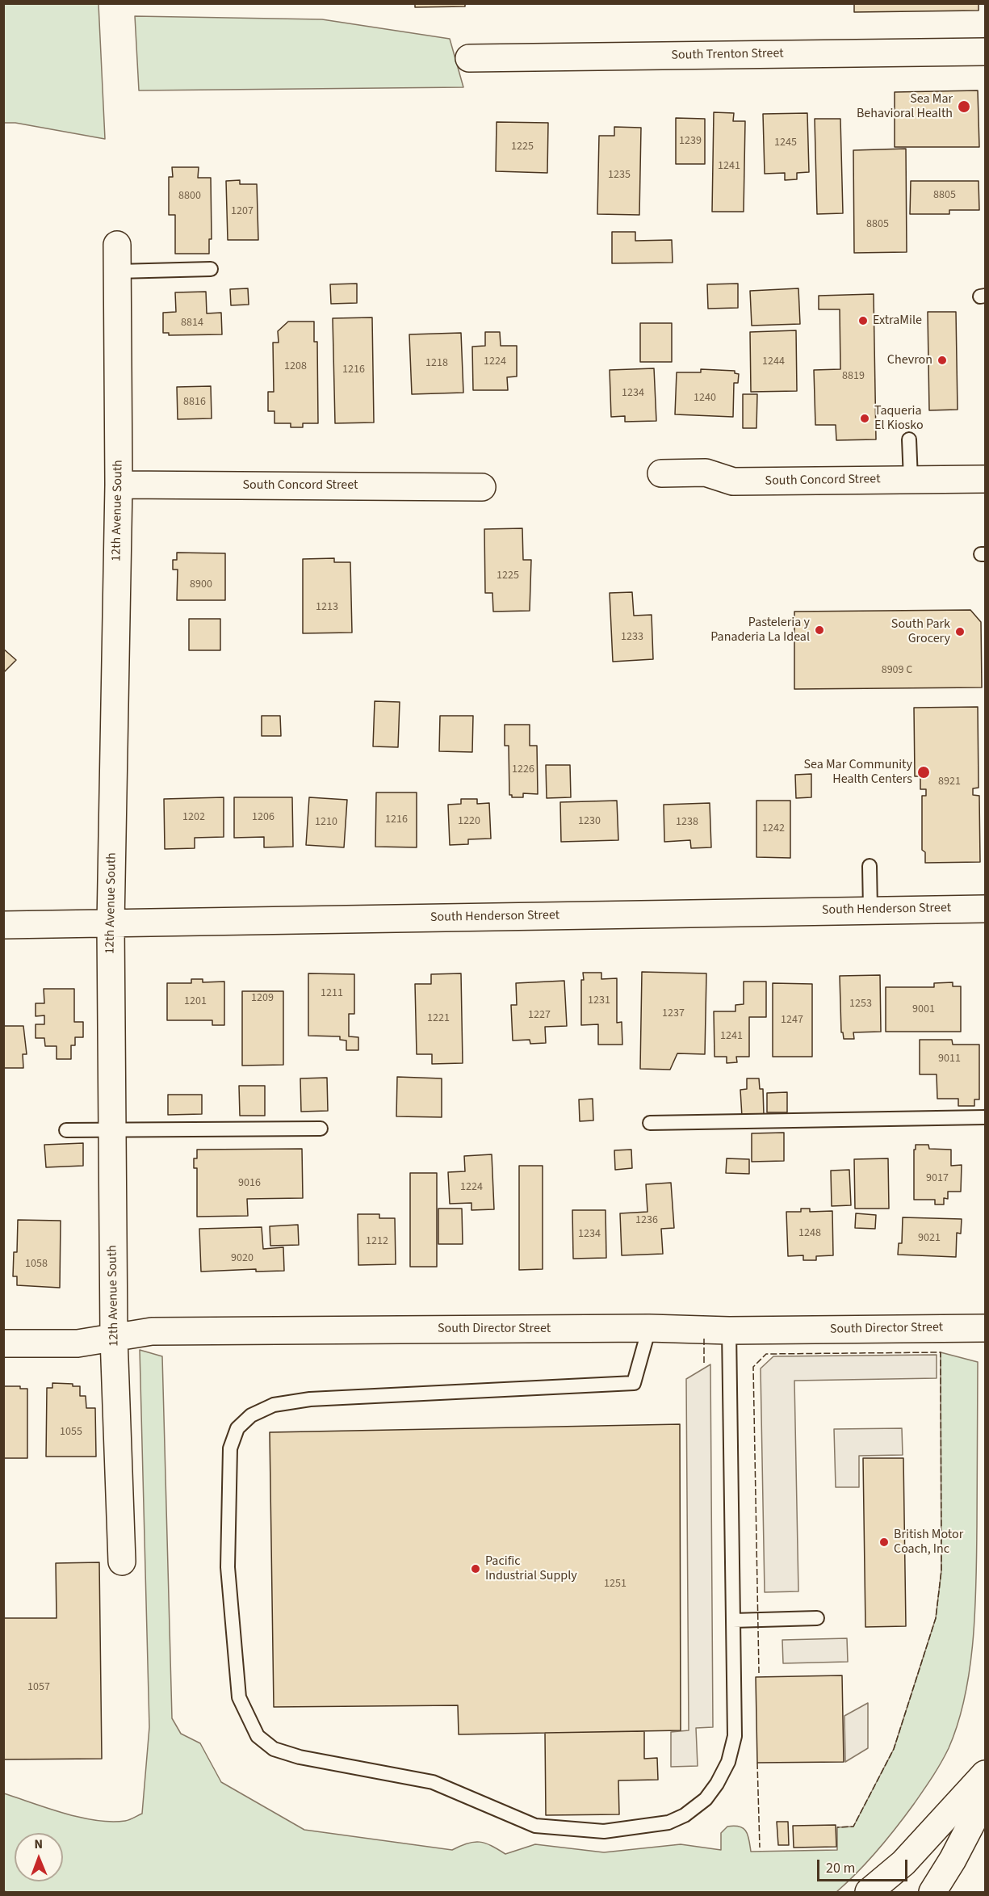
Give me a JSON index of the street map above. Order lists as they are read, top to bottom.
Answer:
{
  "streets": {
    "main road": [
      "South Trenton Street",
      "South Concord Street",
      "12th Avenue South",
      "South Henderson Street",
      "South Director Street"
    ]
  },
  "crossings": [
    ["South Concord Street", "12th Avenue South"],
    ["12th Avenue South", "South Henderson Street"],
    ["12th Avenue South", "South Director Street"]
  ],
  "places": [
    "Sea Mar Behavioral Health",
    "ExtraMile",
    "Chevron",
    "Taqueria El Kiosko",
    "Pasteleria y Panaderia La Ideal",
    "South Park Grocery",
    "Sea Mar Community Health Centers",
    "British Motor Coach, Inc",
    "Pacific Industrial Supply"
  ],
  "house_numbers": [
    "1239",
    "1245",
    "1225",
    "1241",
    "1235",
    "8805",
    "8800",
    "1207",
    "8805",
    "8814",
    "1224",
    "1244",
    "1218",
    "1208",
    "1216",
    "8819",
    "1234",
    "1240",
    "8816",
    "1225",
    "8900",
    "1213",
    "1233",
    "8909 C",
    "1226",
    "8921",
    "1202",
    "1206",
    "1216",
    "1220",
    "1230",
    "1210",
    "1238",
    "1242",
    "1211",
    "1209",
    "1231",
    "1201",
    "1253",
    "9001",
    "1237",
    "1227",
    "1221",
    "1247",
    "1241",
    "9011",
    "9017",
    "9016",
    "1224",
    "1236",
    "1248",
    "1234",
    "9021",
    "1212",
    "9020",
    "1058",
    "1055",
    "1251",
    "1057"
  ],
  "scale_bar": "20 m",
  "north": "top"
}
